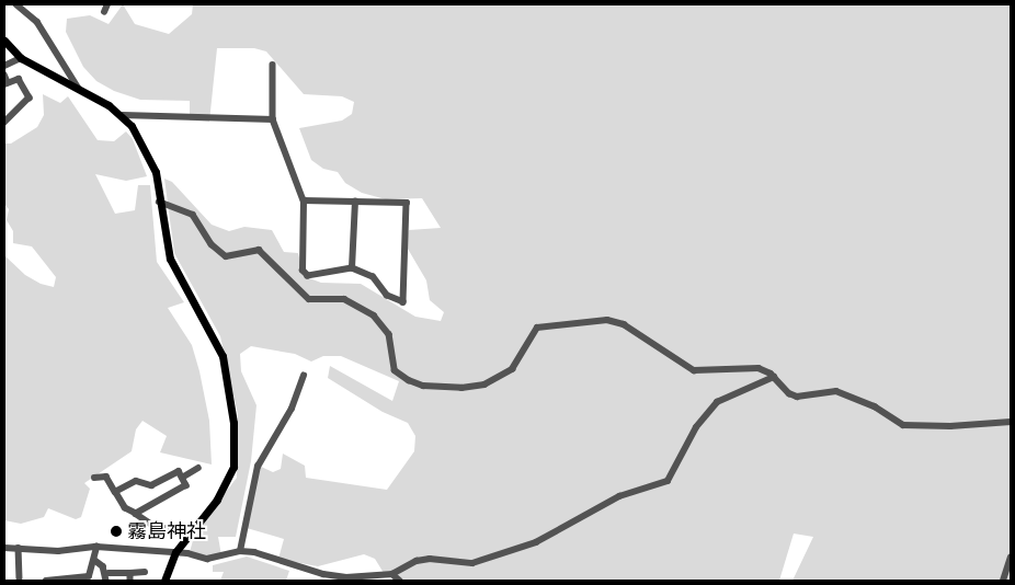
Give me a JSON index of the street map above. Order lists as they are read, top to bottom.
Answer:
{
  "places": ["霧島神社"]
}
